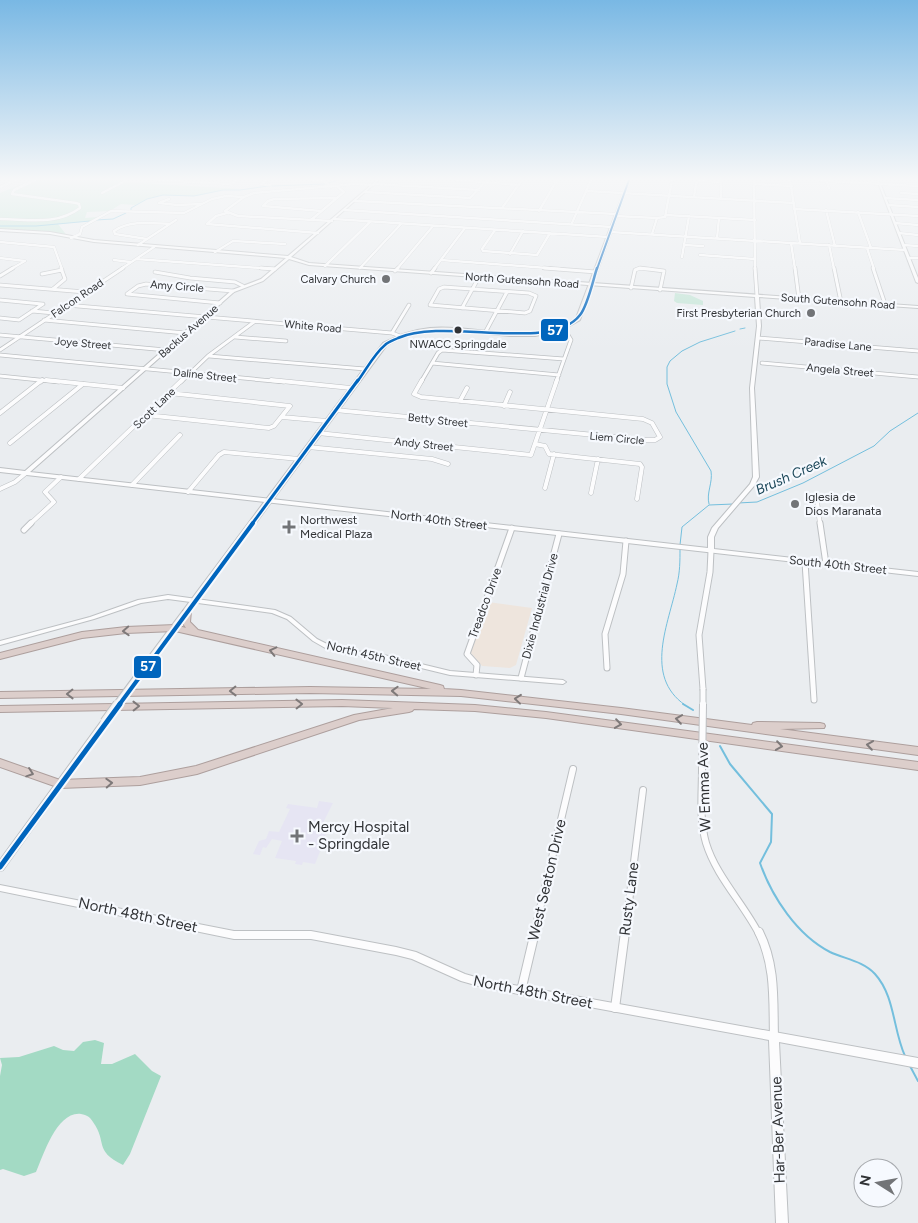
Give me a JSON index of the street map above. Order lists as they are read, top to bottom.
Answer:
{
  "streets": {
    "street": [
      "North Gutensohn Road",
      "Amy Circle",
      "Falcon Road",
      "South Gutensohn Road",
      "White Road",
      "Backus Avenue",
      "Joye Street",
      "Paradise Lane",
      "Angela Street",
      "Daline Street",
      "Scott Lane",
      "Betty Street",
      "Liem Circle",
      "Andy Street",
      "North 40th Street",
      "South 40th Street",
      "Treadco Drive",
      "Dixie Industrial Drive",
      "North 45th Street",
      "W Emma Ave",
      "West Seaton Drive",
      "Rusty Lane",
      "North 48th Street",
      "Har-Ber Avenue"
    ]
  },
  "crossings": [
    ["North Gutensohn Road", "South Gutensohn Road"],
    ["North Gutensohn Road", "Backus Avenue"],
    ["Amy Circle", "Backus Avenue"],
    ["Falcon Road", "White Road"],
    ["Falcon Road", "Joye Street"],
    ["White Road", "Backus Avenue"],
    ["White Road", "Scott Lane"],
    ["Backus Avenue", "Joye Street"],
    ["Backus Avenue", "Daline Street"],
    ["Backus Avenue", "North 40th Street"],
    ["Daline Street", "Scott Lane"],
    ["Scott Lane", "North 40th Street"],
    ["Betty Street", "Liem Circle"],
    ["North 40th Street", "South 40th Street"],
    ["North 40th Street", "Treadco Drive"],
    ["North 40th Street", "Dixie Industrial Drive"],
    ["North 40th Street", "W Emma Ave"],
    ["Treadco Drive", "North 45th Street"],
    ["Dixie Industrial Drive", "North 45th Street"],
    ["W Emma Ave", "North 48th Street"],
    ["W Emma Ave", "Har-Ber Avenue"],
    ["West Seaton Drive", "North 48th Street"],
    ["Rusty Lane", "North 48th Street"],
    ["North 48th Street", "Har-Ber Avenue"]
  ],
  "water": ["Brush Creek"],
  "places": {
    "other": [
      "Calvary Church",
      "First Presbyterian Church",
      "NWACC Springdale",
      "Iglesia de Dios Maranata"
    ],
    "health": ["Northwest Medical Plaza", "Mercy Hospital - Springdale"]
  },
  "lines": ["transit line 57"],
  "north": "left"
}
